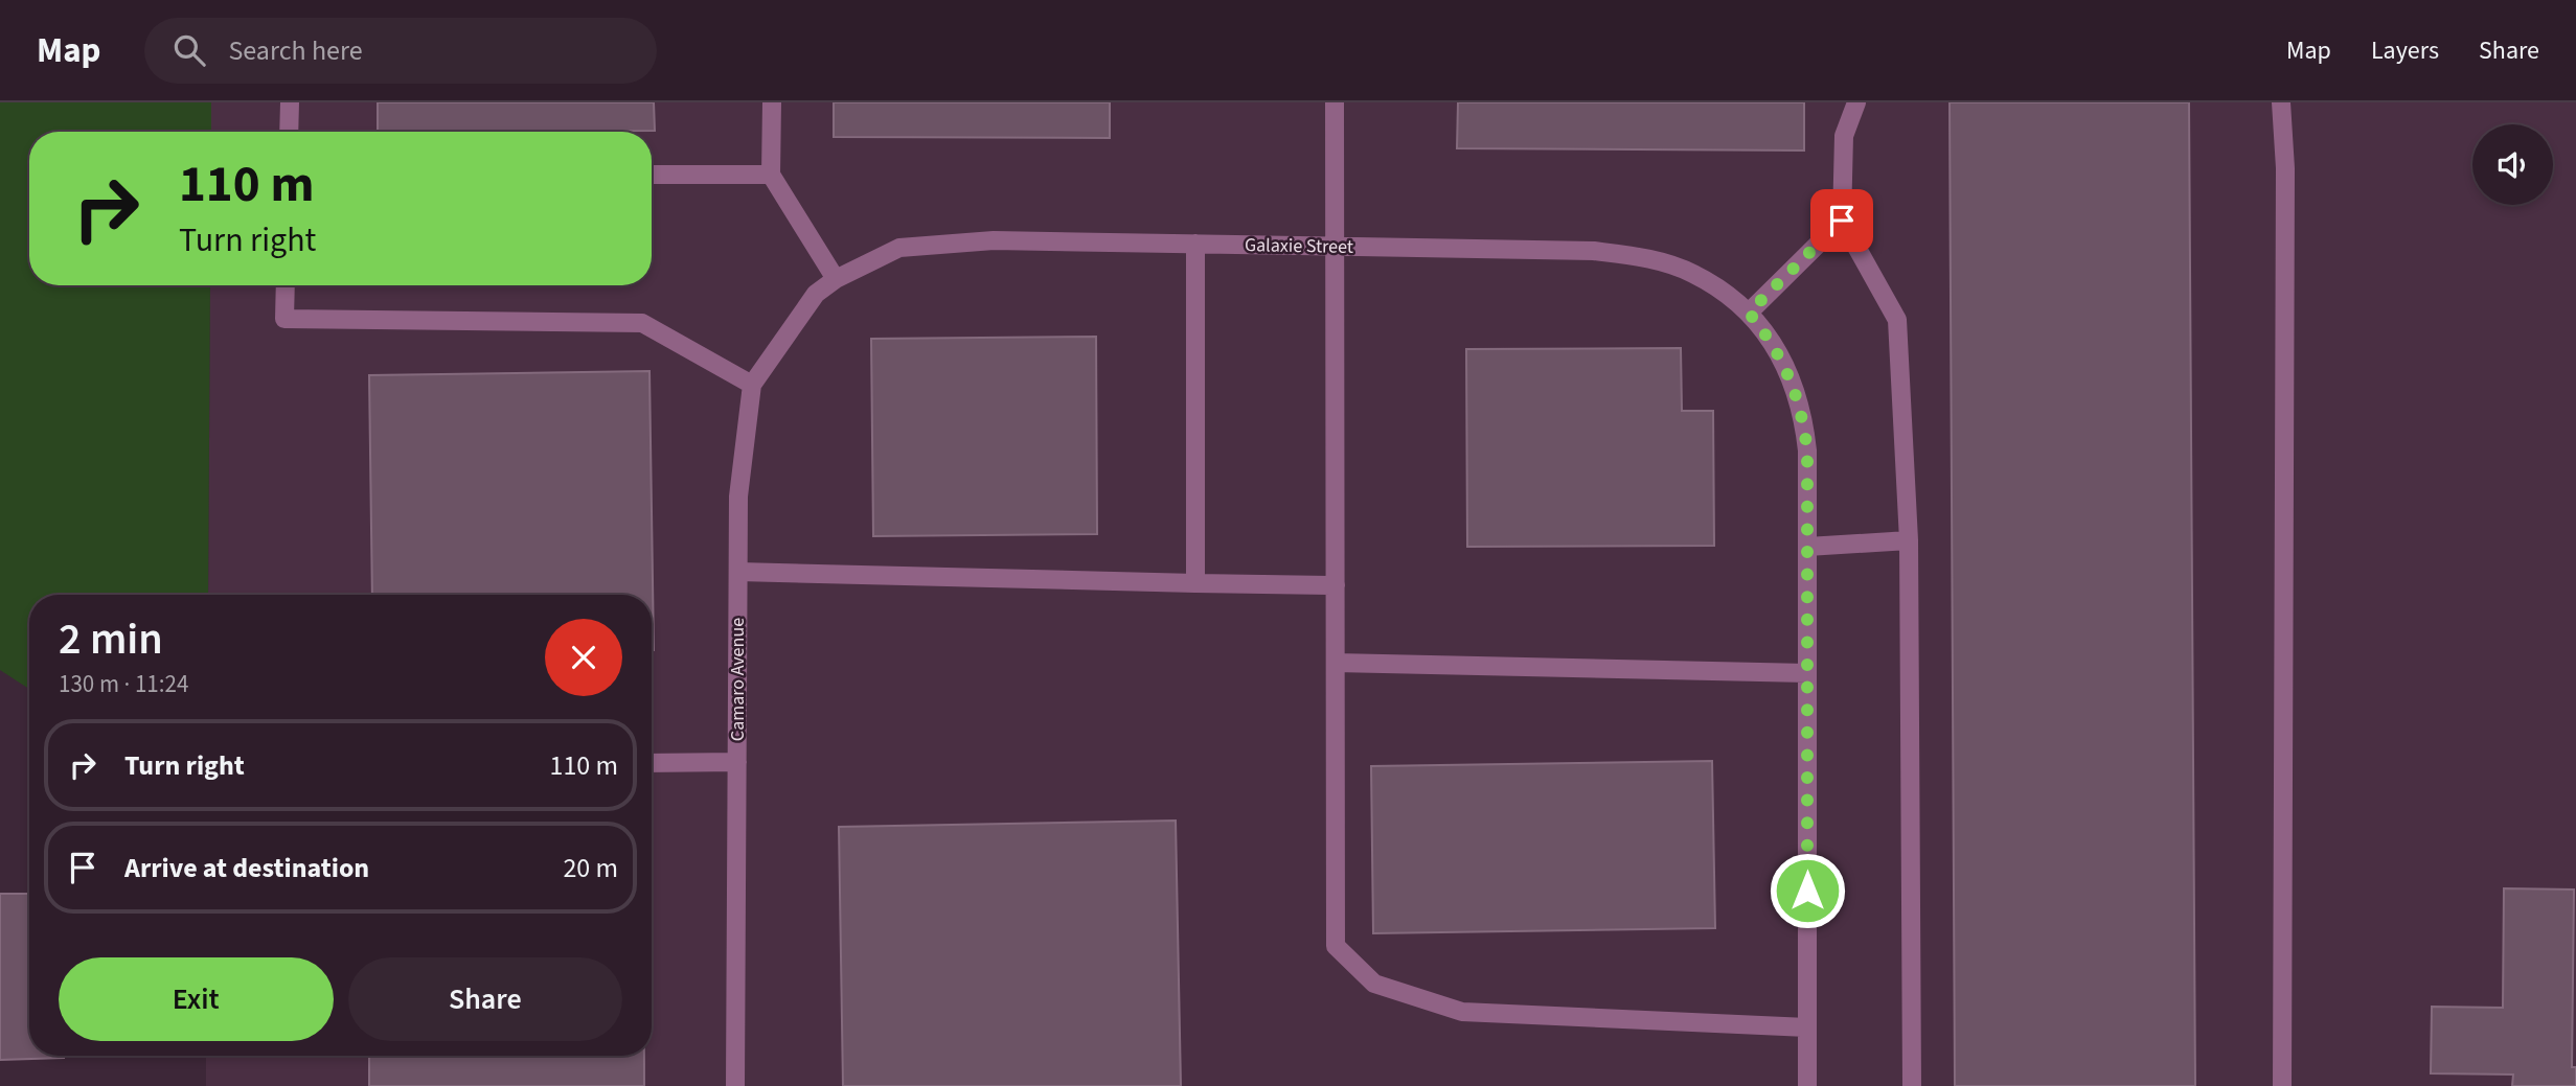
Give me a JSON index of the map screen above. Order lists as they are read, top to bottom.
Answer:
{
  "streets": {
    "street": ["Galaxie Street", "Camaro Avenue"]
  },
  "crossings": [
    ["Galaxie Street", "Camaro Avenue"]
  ],
  "page": {
    "header": "Map",
    "search": "Search here",
    "nav": ["Map", "Layers", "Share"],
    "turn": ["110 m", "Turn right"],
    "heading": ["2 min", "130 m · 11:24"],
    "list": [
      {
        "name": "Turn right",
        "value": "110 m"
      },
      {
        "name": "Arrive at destination",
        "value": "20 m"
      }
    ],
    "buttons": ["Exit", "Share"]
  }
}
